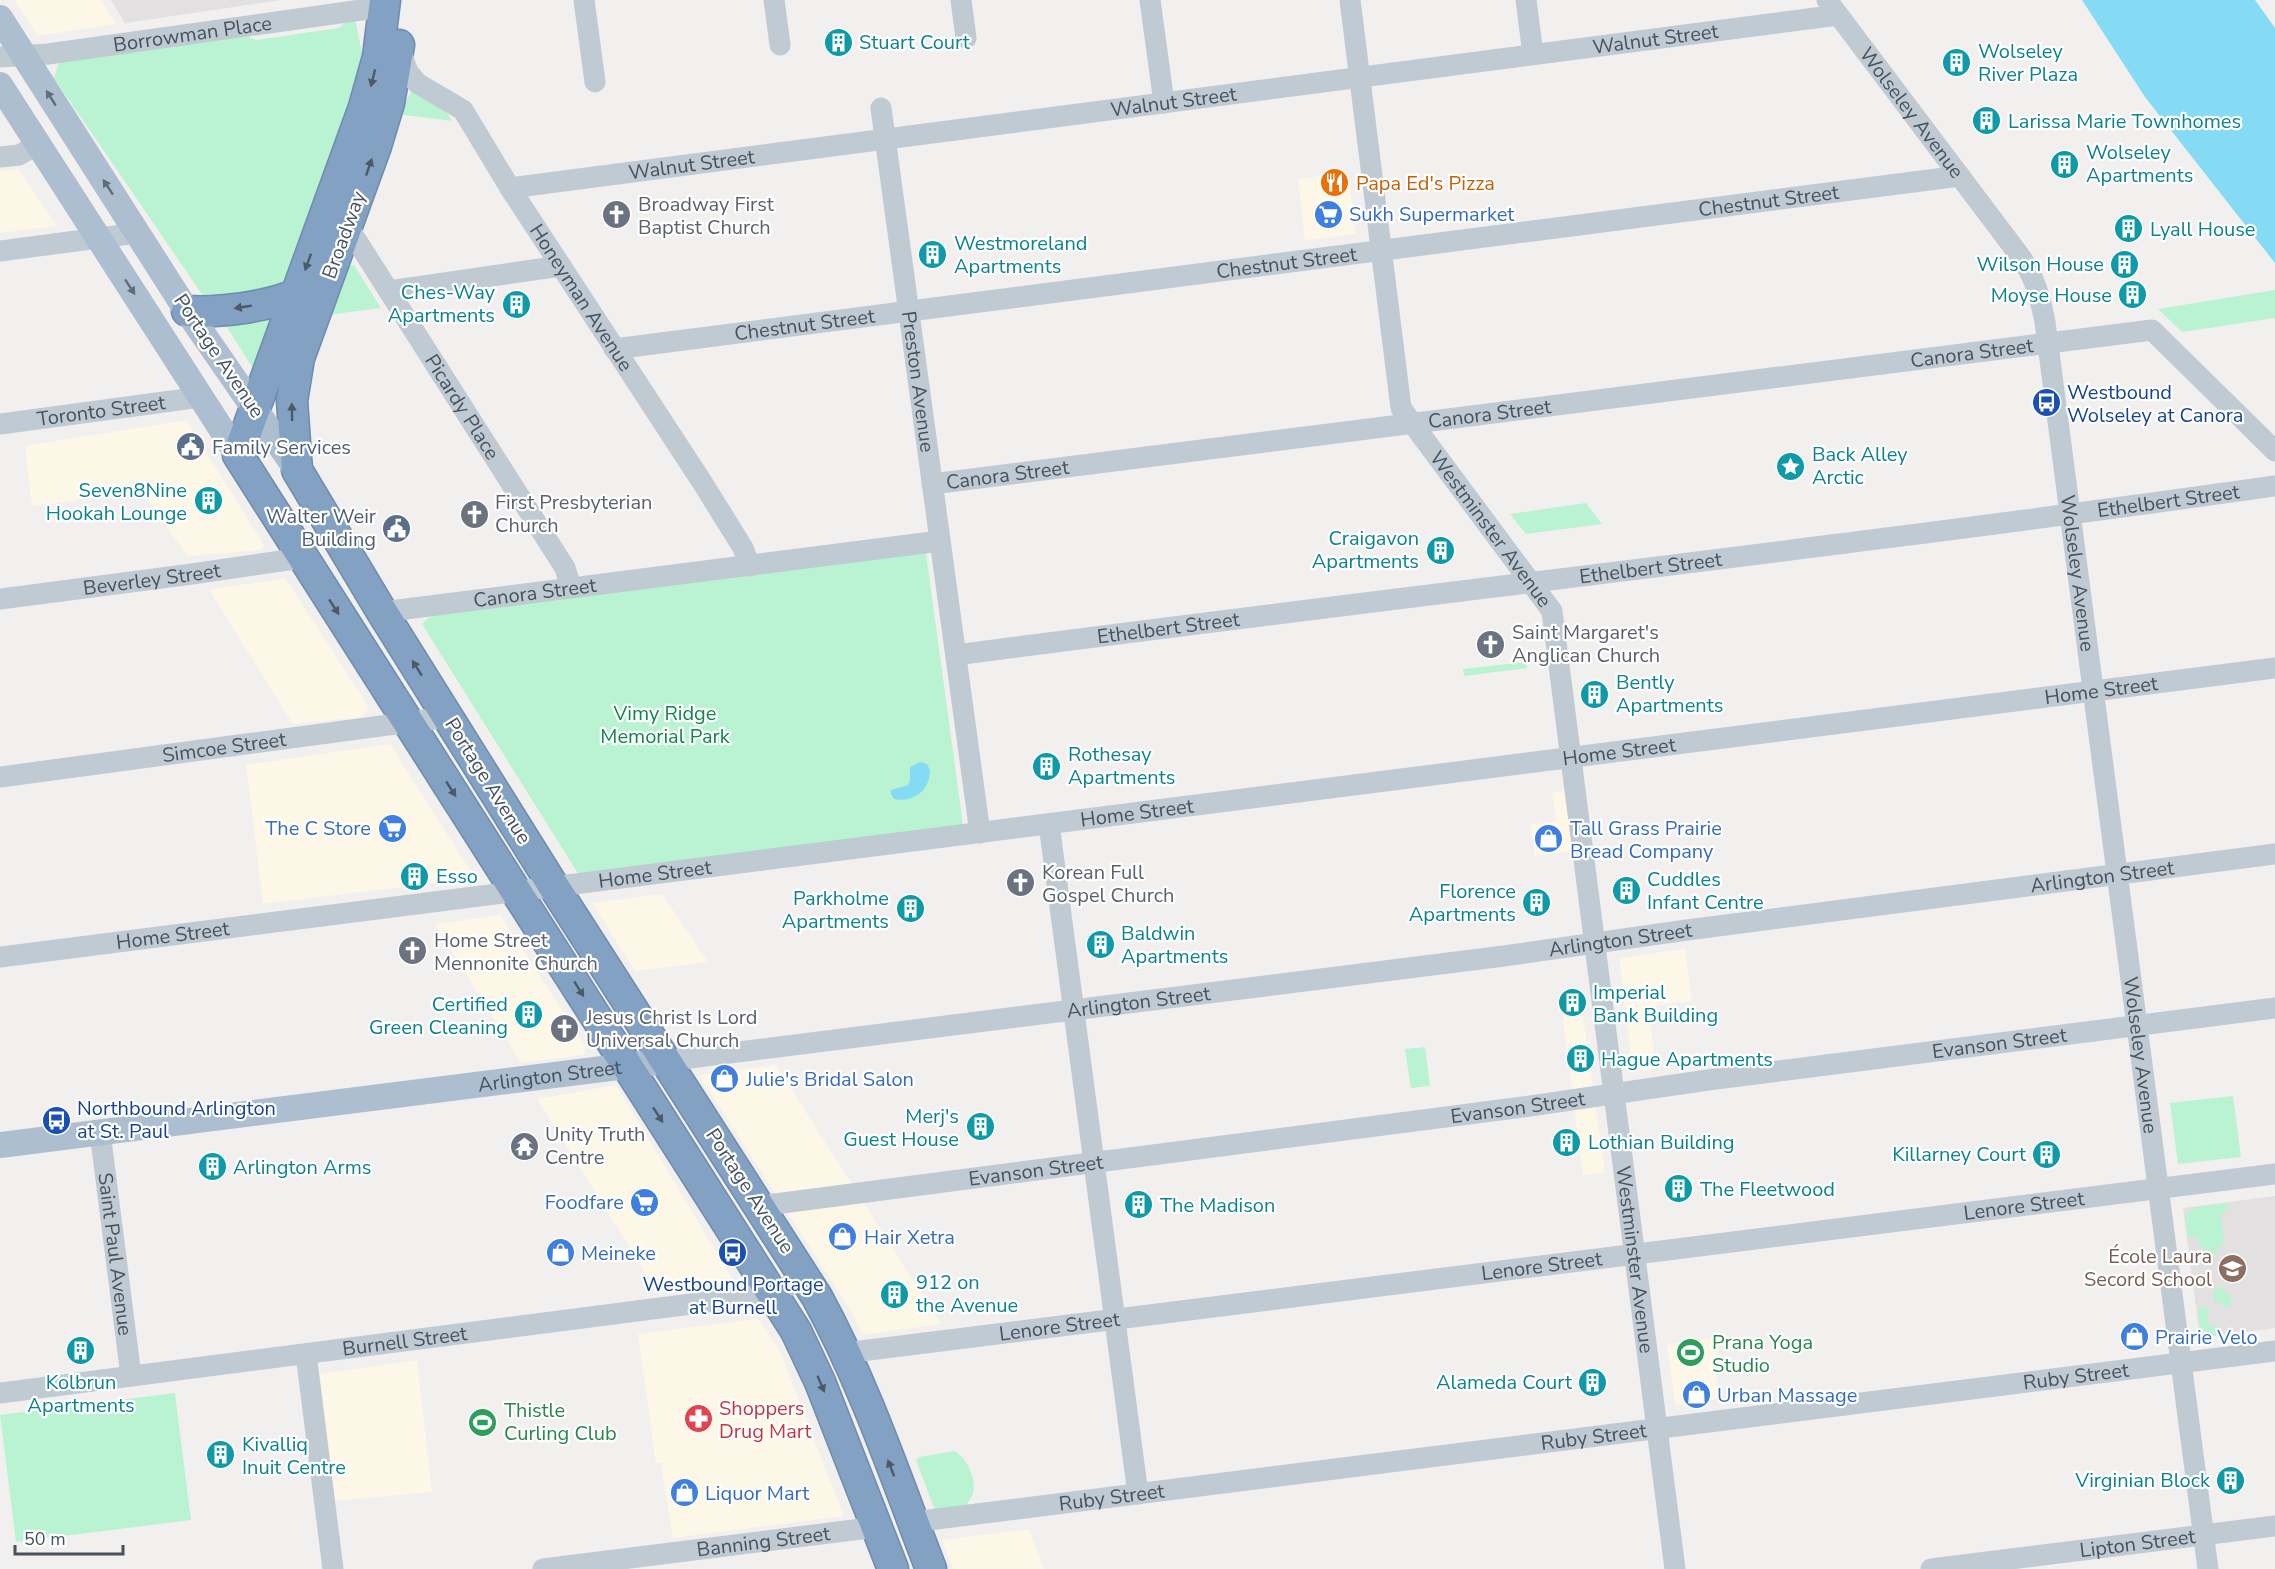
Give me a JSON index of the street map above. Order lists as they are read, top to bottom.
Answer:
{
  "streets": {
    "highway": ["Broadway", "Portage Avenue"],
    "main road": ["Arlington Street"],
    "street": [
      "Borrowman Place",
      "Walnut Street",
      "Wolseley Avenue",
      "Chestnut Street",
      "Honeyman Avenue",
      "Canora Street",
      "Preston Avenue",
      "Picardy Place",
      "Toronto Street",
      "Ethelbert Street",
      "Westminster Avenue",
      "Beverley Street",
      "Home Street",
      "Simcoe Street",
      "Evanson Street",
      "Lenore Street",
      "Saint Paul Avenue",
      "Burnell Street",
      "Ruby Street",
      "Banning Street",
      "Lipton Street"
    ]
  },
  "crossings": [
    ["Borrowman Place", "Broadway"],
    ["Borrowman Place", "Portage Avenue"],
    ["Walnut Street", "Wolseley Avenue"],
    ["Walnut Street", "Honeyman Avenue"],
    ["Walnut Street", "Preston Avenue"],
    ["Walnut Street", "Westminster Avenue"],
    ["Wolseley Avenue", "Chestnut Street"],
    ["Wolseley Avenue", "Canora Street"],
    ["Wolseley Avenue", "Ethelbert Street"],
    ["Wolseley Avenue", "Home Street"],
    ["Wolseley Avenue", "Arlington Street"],
    ["Wolseley Avenue", "Evanson Street"],
    ["Wolseley Avenue", "Lenore Street"],
    ["Wolseley Avenue", "Ruby Street"],
    ["Wolseley Avenue", "Lipton Street"],
    ["Chestnut Street", "Honeyman Avenue"],
    ["Chestnut Street", "Preston Avenue"],
    ["Chestnut Street", "Westminster Avenue"],
    ["Broadway", "Honeyman Avenue"],
    ["Broadway", "Portage Avenue"],
    ["Broadway", "Picardy Place"],
    ["Honeyman Avenue", "Canora Street"],
    ["Canora Street", "Portage Avenue"],
    ["Canora Street", "Preston Avenue"],
    ["Canora Street", "Picardy Place"],
    ["Canora Street", "Westminster Avenue"],
    ["Portage Avenue", "Toronto Street"],
    ["Portage Avenue", "Beverley Street"],
    ["Portage Avenue", "Home Street"],
    ["Portage Avenue", "Simcoe Street"],
    ["Portage Avenue", "Arlington Street"],
    ["Portage Avenue", "Evanson Street"],
    ["Portage Avenue", "Lenore Street"],
    ["Portage Avenue", "Burnell Street"],
    ["Portage Avenue", "Ruby Street"],
    ["Portage Avenue", "Banning Street"],
    ["Preston Avenue", "Ethelbert Street"],
    ["Preston Avenue", "Home Street"],
    ["Ethelbert Street", "Westminster Avenue"],
    ["Westminster Avenue", "Home Street"],
    ["Westminster Avenue", "Arlington Street"],
    ["Westminster Avenue", "Evanson Street"],
    ["Westminster Avenue", "Lenore Street"],
    ["Westminster Avenue", "Ruby Street"],
    ["Arlington Street", "Saint Paul Avenue"],
    ["Saint Paul Avenue", "Burnell Street"]
  ],
  "parks": ["Vimy Ridge Memorial Park"],
  "places": {
    "building": [
      "Stuart Court",
      "Wolseley River Plaza",
      "Larissa Marie Townhomes",
      "Wolseley Apartments",
      "Lyall House",
      "Westmoreland Apartments",
      "Wilson House",
      "Moyse House",
      "Ches-Way Apartments",
      "Seven8Nine Hookah Lounge",
      "Craigavon Apartments",
      "Bently Apartments",
      "Rothesay Apartments",
      "Esso",
      "Cuddles Infant Centre",
      "Florence Apartments",
      "Parkholme Apartments",
      "Baldwin Apartments",
      "Imperial Bank Building",
      "Certified Green Cleaning",
      "Hague Apartments",
      "Merj's Guest House",
      "Lothian Building",
      "Killarney Court",
      "Arlington Arms",
      "The Fleetwood",
      "The Madison",
      "912 on the Avenue",
      "Kolbrun Apartments",
      "Alameda Court",
      "Kivalliq Inuit Centre",
      "Virginian Block"
    ],
    "restaurant": ["Papa Ed's Pizza"],
    "supermarket": ["Sukh Supermarket", "The C Store", "Foodfare"],
    "church": [
      "Broadway First Baptist Church",
      "First Presbyterian Church",
      "Saint Margaret's Anglican Church",
      "Korean Full Gospel Church",
      "Home Street Mennonite Church",
      "Jesus Christ Is Lord Universal Church"
    ],
    "bus stop": ["Westbound Wolseley at Canora", "Northbound Arlington at St. Paul", "Westbound Portage at Burnell"],
    "public building": ["Family Services", "Walter Weir Building"],
    "place": ["Back Alley Arctic"],
    "shop": [
      "Tall Grass Prairie Bread Company",
      "Julie's Bridal Salon",
      "Hair Xetra",
      "Meineke",
      "Prairie Velo",
      "Urban Massage",
      "Liquor Mart"
    ],
    "temple": ["Unity Truth Centre"],
    "school or university": ["École Laura Secord School"],
    "sports": ["Prana Yoga Studio", "Thistle Curling Club"],
    "pharmacy": ["Shoppers Drug Mart"]
  },
  "scale_bar": "50 m"
}
